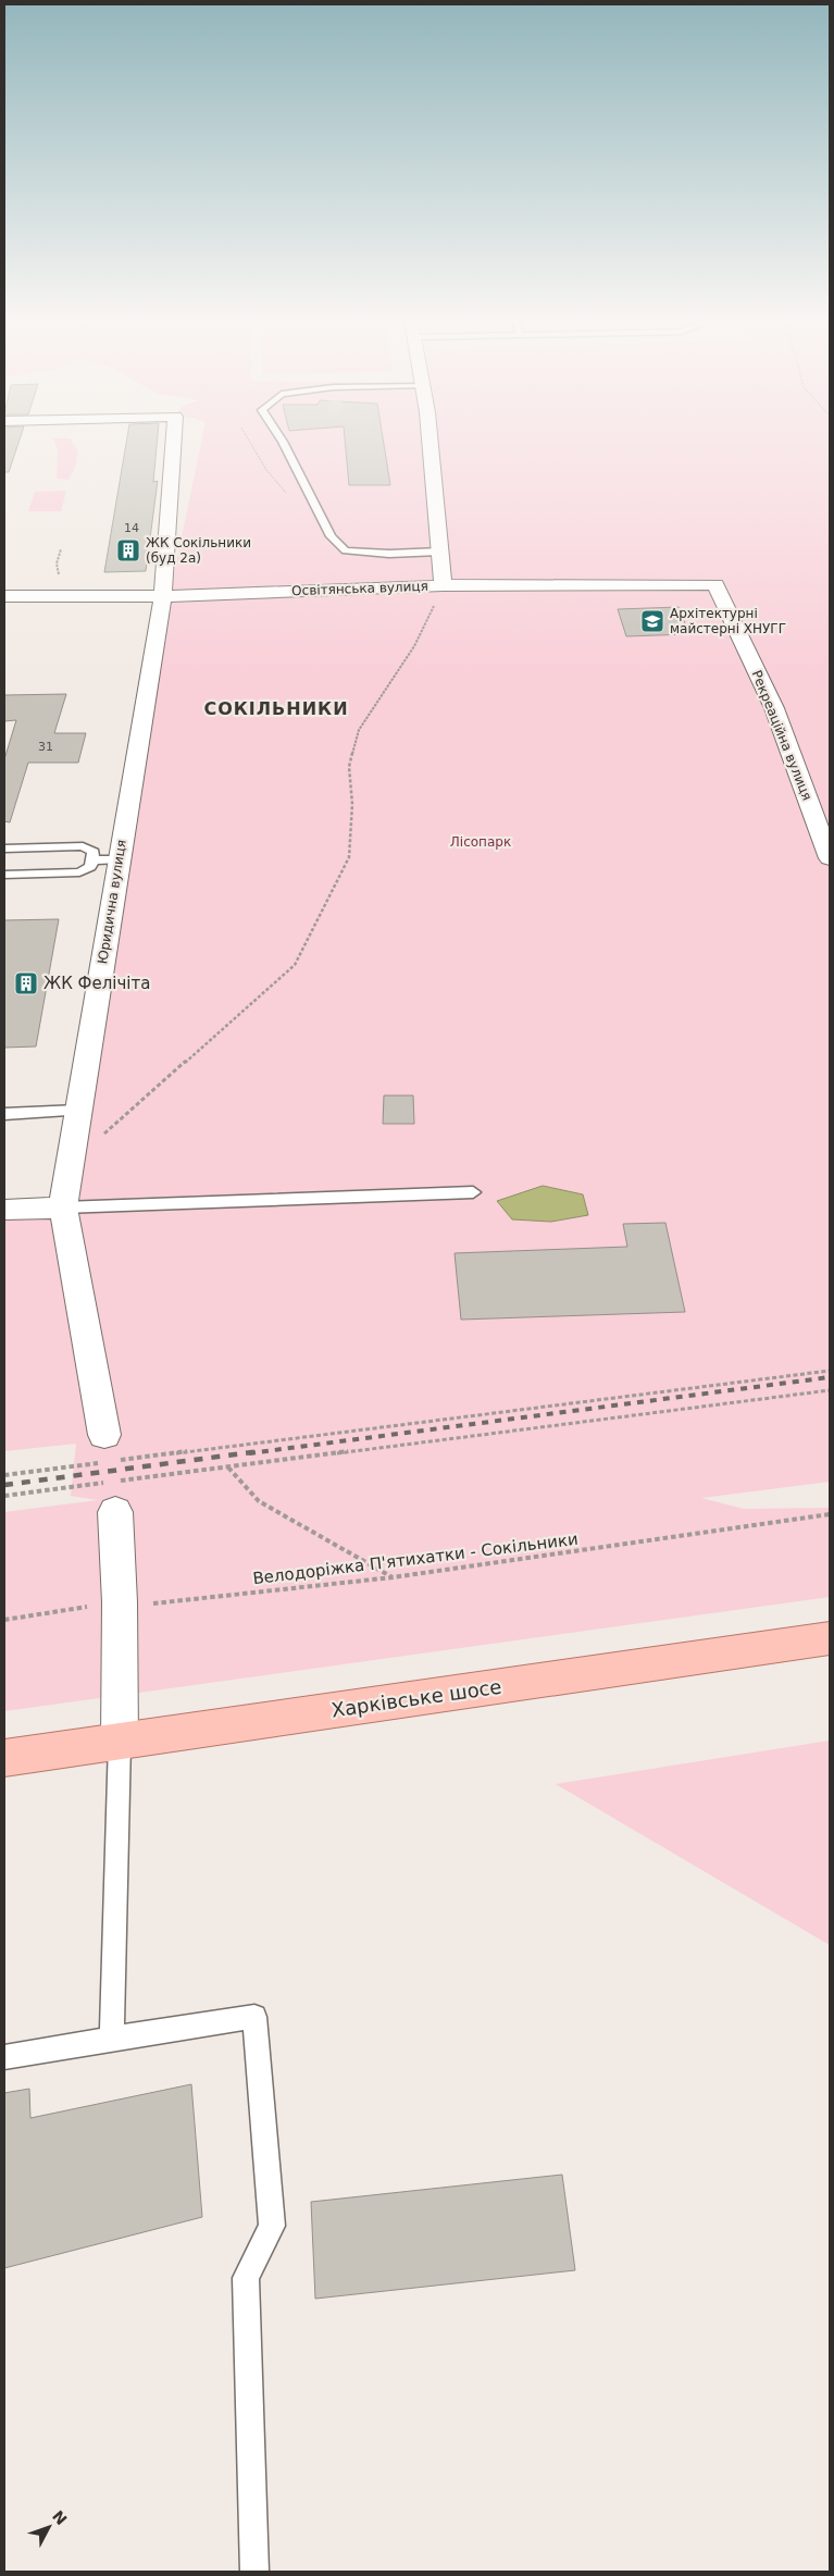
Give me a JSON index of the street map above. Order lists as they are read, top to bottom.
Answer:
{
  "streets": {
    "main road": ["Харківське шосе"],
    "street": ["Освітянська вулиця", "Рекреаційна вулиця", "Юридична вулиця"],
    "path": ["Велодоріжка П'ятихатки - Сокільники"]
  },
  "crossings": [
    ["Освітянська вулиця", "Рекреаційна вулиця"],
    ["Освітянська вулиця", "Юридична вулиця"]
  ],
  "districts": ["СОКІЛЬНИКИ"],
  "parks": ["Лісопарк"],
  "places": {
    "building": ["ЖК Сокільники (буд 2а)", "ЖК Фелічіта"],
    "school or university": ["Архітектурні майстерні ХНУГГ"]
  },
  "house_numbers": ["14", "31"],
  "north": "top right"
}
